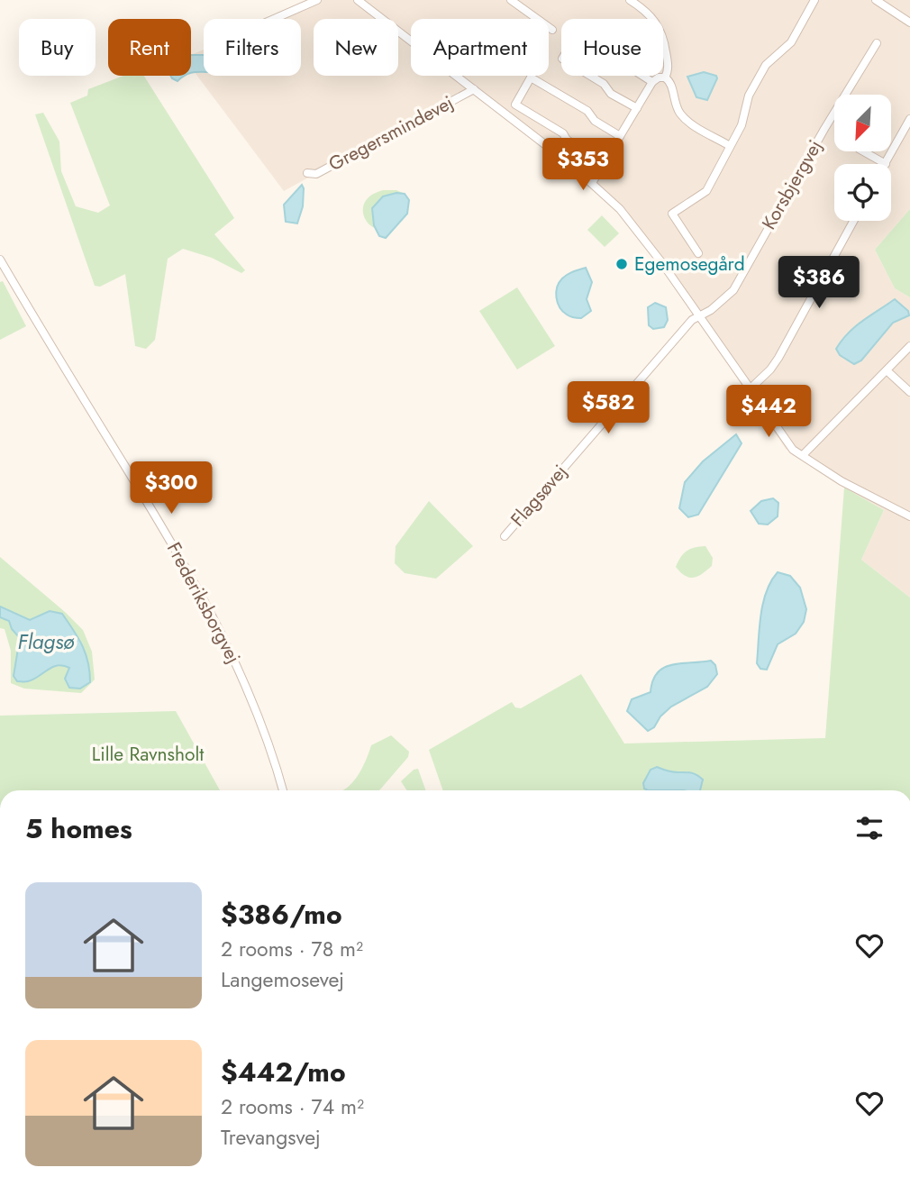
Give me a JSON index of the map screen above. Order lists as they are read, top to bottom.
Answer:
{
  "streets": {
    "street": [
      "Gregersmindevej",
      "Korsbjergvej",
      "Flagsøvej",
      "Frederiksborgvej"
    ]
  },
  "crossings": [
    ["Korsbjergvej", "Flagsøvej"]
  ],
  "water": ["Flagsø"],
  "parks": ["Lille Ravnsholt"],
  "places": ["Egemosegård"],
  "north": "bottom left",
  "page": {
    "chip": [
      "Buy",
      "Rent",
      "Filters",
      "New",
      "Apartment",
      "House"
    ],
    "price": [
      "$353",
      "$386",
      "$582",
      "$442",
      "$300"
    ],
    "heading": "5 homes",
    "list": [
      {
        "name": "$386/mo",
        "note": "2 rooms · 78 m² · Langemosevej"
      },
      {
        "name": "$442/mo",
        "note": "2 rooms · 74 m² · Trevangsvej"
      }
    ]
  }
}
